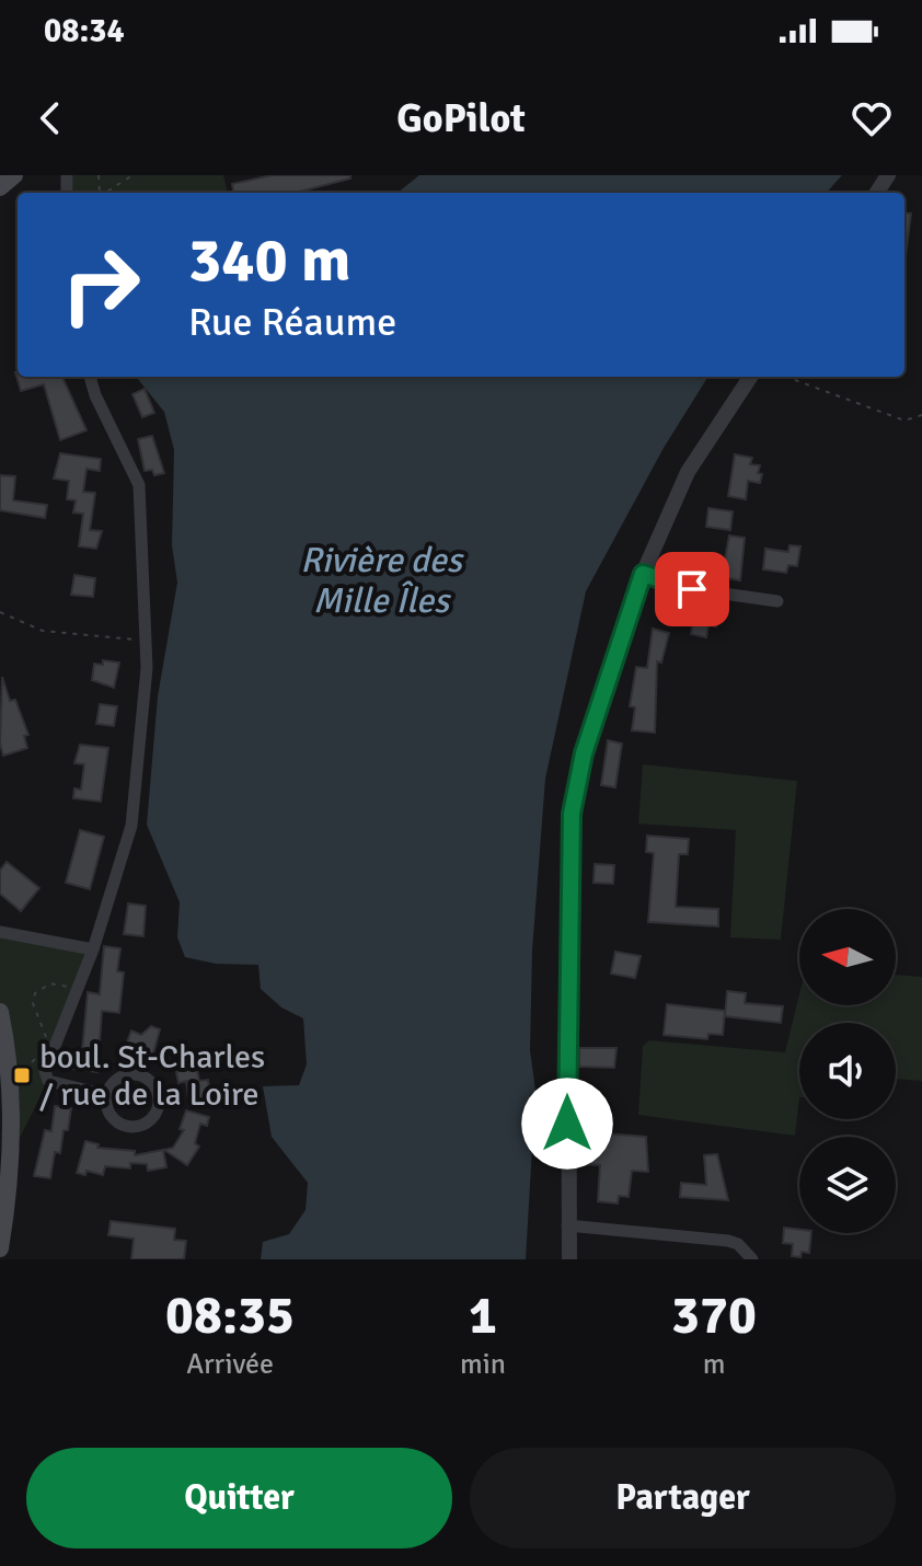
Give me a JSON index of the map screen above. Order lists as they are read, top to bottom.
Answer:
{
  "water": ["Rivière des Mille Îles"],
  "places": {
    "transit": ["boul. St-Charles / rue de la Loire"]
  },
  "north": "left",
  "page": {
    "status": "08:34",
    "header": "GoPilot",
    "turn": ["340 m", "Rue Réaume"],
    "eta": [
      "08:35",
      "Arrivée",
      "1",
      "min",
      "370",
      "m"
    ],
    "buttons": ["Quitter", "Partager"]
  }
}
